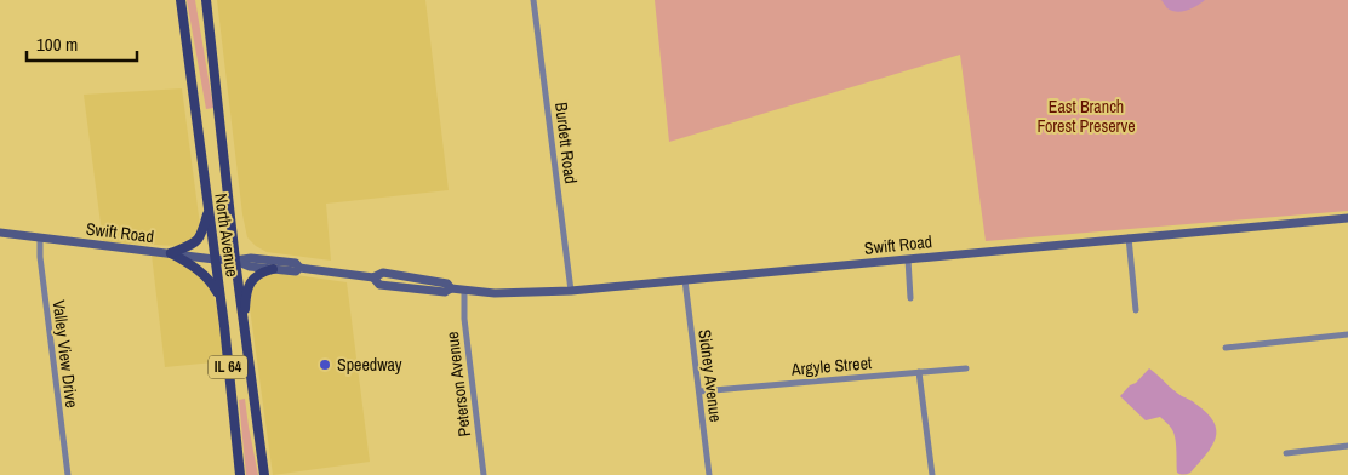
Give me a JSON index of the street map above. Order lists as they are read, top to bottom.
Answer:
{
  "streets": {
    "main road": ["North Avenue", "IL 64"],
    "street": [
      "Burdett Road",
      "Swift Road",
      "Valley View Drive",
      "Argyle Street",
      "Sidney Avenue",
      "Peterson Avenue"
    ]
  },
  "crossings": [
    ["Burdett Road", "Swift Road"],
    ["Swift Road", "North Avenue"],
    ["Swift Road", "Valley View Drive"],
    ["Swift Road", "Sidney Avenue"],
    ["Swift Road", "Peterson Avenue"],
    ["Argyle Street", "Sidney Avenue"]
  ],
  "parks": ["East Branch Forest Preserve"],
  "places": ["Speedway"],
  "scale_bar": "100 m"
}
